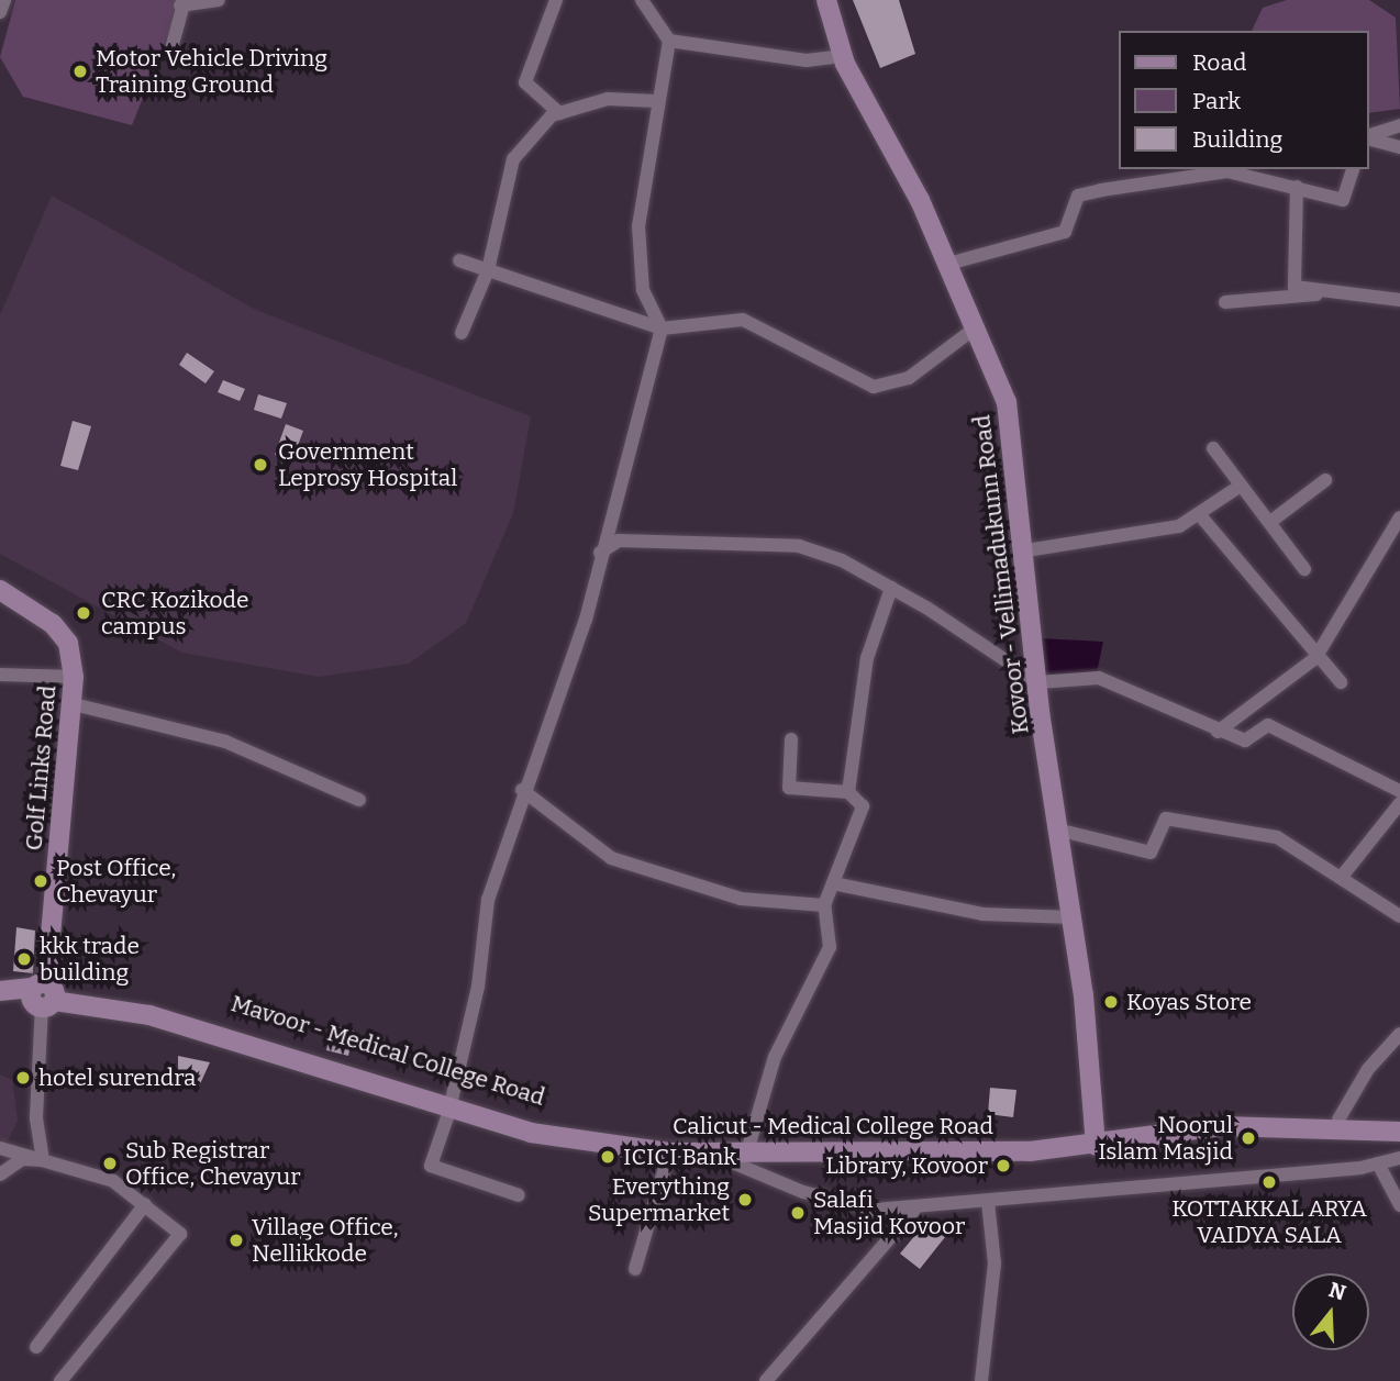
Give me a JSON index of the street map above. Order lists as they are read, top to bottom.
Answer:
{
  "streets": {
    "main road": [
      "Kovoor - Vellimadukunn Road",
      "Golf Links Road",
      "Mavoor - Medical College Road",
      "Calicut - Medical College Road"
    ]
  },
  "crossings": [
    ["Kovoor - Vellimadukunn Road", "Mavoor - Medical College Road"],
    ["Kovoor - Vellimadukunn Road", "Calicut - Medical College Road"],
    ["Golf Links Road", "Mavoor - Medical College Road"],
    ["Mavoor - Medical College Road", "Calicut - Medical College Road"]
  ],
  "places": [
    "Motor Vehicle Driving Training Ground",
    "Government Leprosy Hospital",
    "CRC Kozikode campus",
    "Post Office, Chevayur",
    "kkk trade building",
    "Koyas Store",
    "hotel surendra",
    "Noorul Islam Masjid",
    "ICICI Bank",
    "Sub Registrar Office, Chevayur",
    "Library, Kovoor",
    "KOTTAKKAL ARYA VAIDYA SALA",
    "Everything Supermarket",
    "Salafi Masjid Kovoor",
    "Village Office, Nellikkode"
  ],
  "legend": ["Road", "Park", "Building"],
  "north": "top"
}
